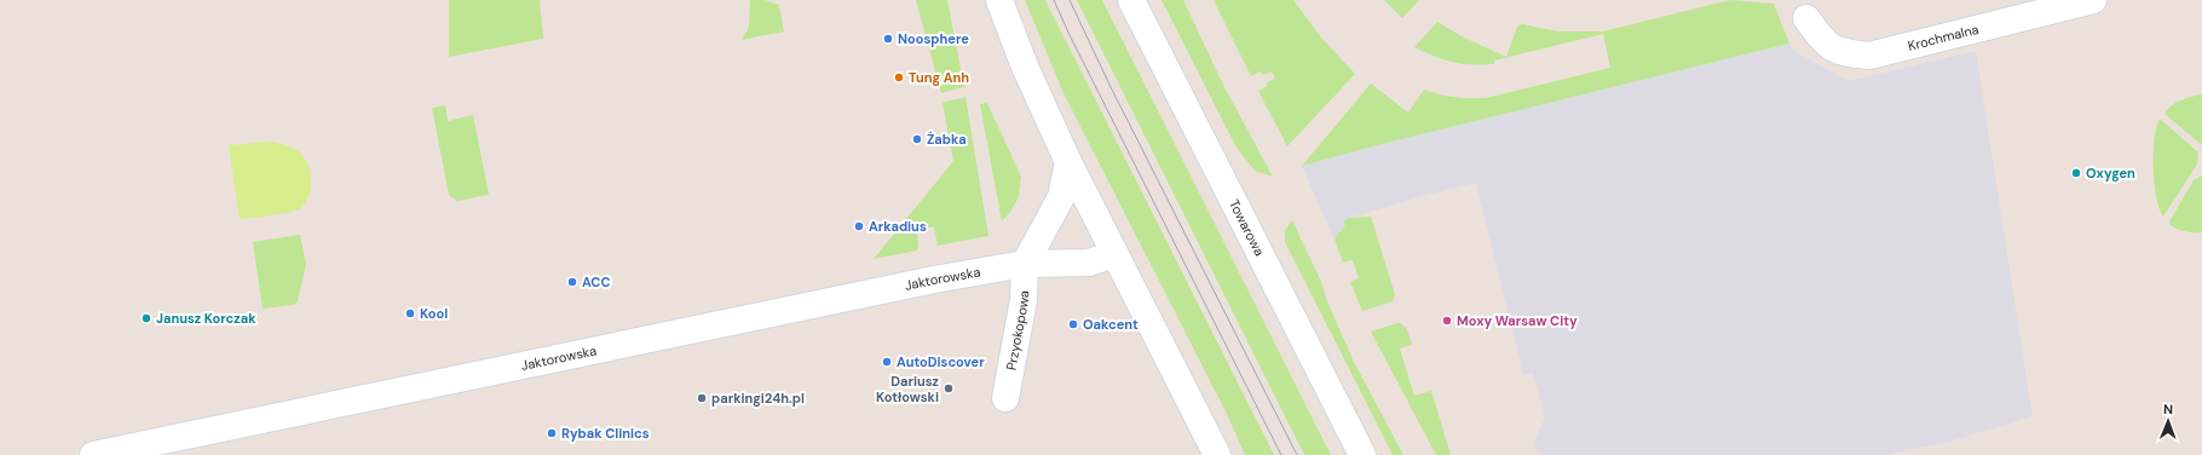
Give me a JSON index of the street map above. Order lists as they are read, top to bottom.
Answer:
{
  "streets": {
    "street": [
      "Krochmalna",
      "Towarowa",
      "Jaktorowska",
      "Przyokopowa"
    ]
  },
  "crossings": [
    ["Jaktorowska", "Przyokopowa"]
  ],
  "places": [
    "Noosphere",
    "Tung Anh",
    "Żabka",
    "Oxygen",
    "Arkadius",
    "ACC",
    "Kool",
    "Janusz Korczak",
    "Moxy Warsaw City",
    "Oakcent",
    "AutoDiscover",
    "Dariusz Kotłowski",
    "parkingi24h.pl",
    "Rybak Clinics"
  ],
  "north": "top"
}
